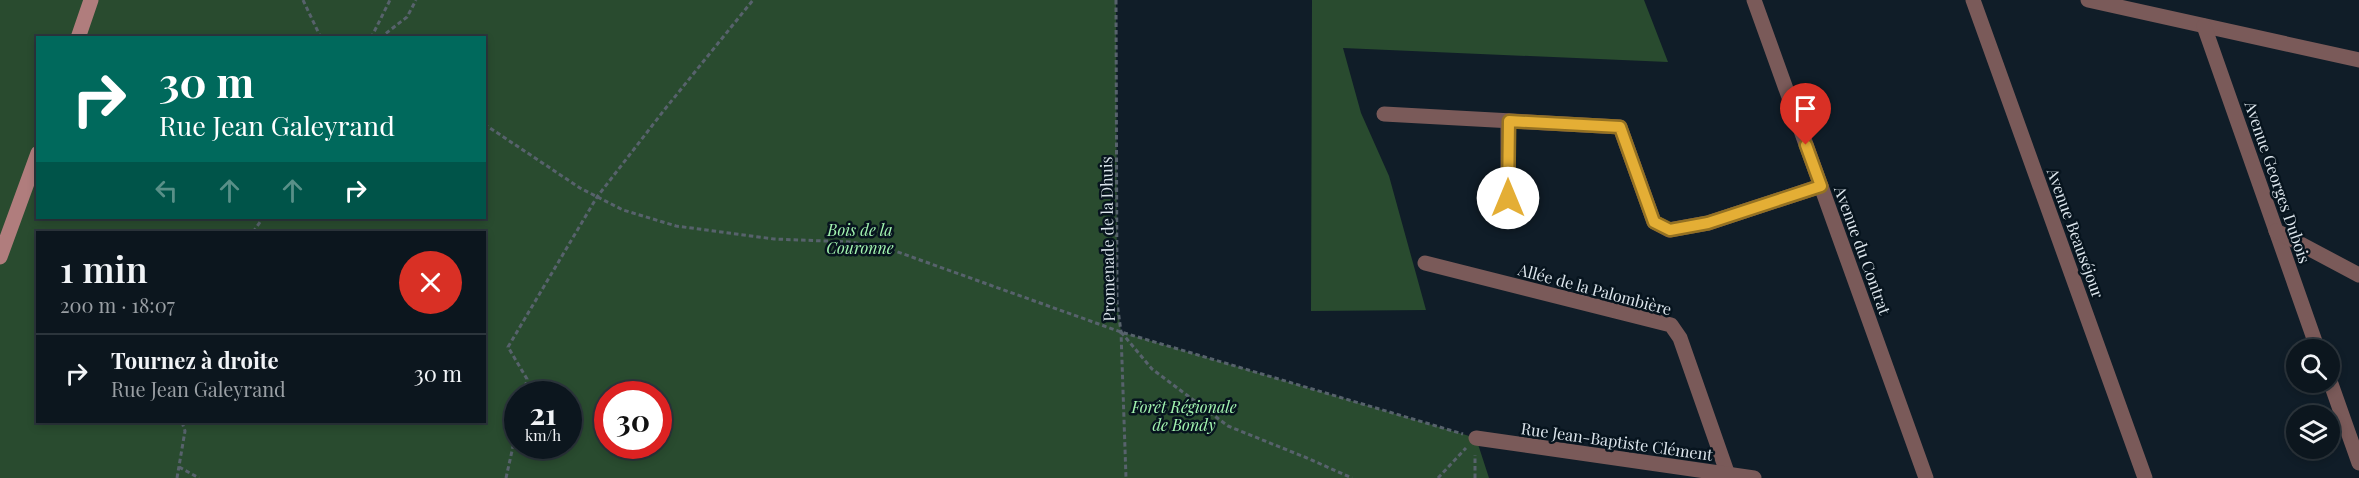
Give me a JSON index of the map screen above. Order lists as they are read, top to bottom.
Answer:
{
  "streets": {
    "street": [
      "Avenue Georges Dubois",
      "Avenue Beauséjour",
      "Avenue du Contrat",
      "Allée de la Palombière",
      "Rue Jean-Baptiste Clément"
    ],
    "path": ["Promenade de la Dhuis"]
  },
  "crossings": [
    ["Allée de la Palombière", "Rue Jean-Baptiste Clément"]
  ],
  "parks": ["Bois de la Couronne", "Forêt Régionale de Bondy"],
  "page": {
    "turn": ["30 m", "Rue Jean Galeyrand"],
    "heading": ["1 min", "200 m · 18:07"],
    "list": [
      {
        "name": "Tournez à droite",
        "note": "Rue Jean Galeyrand",
        "value": "30 m"
      }
    ],
    "speed": "21 km/h",
    "limit": "30"
  }
}
